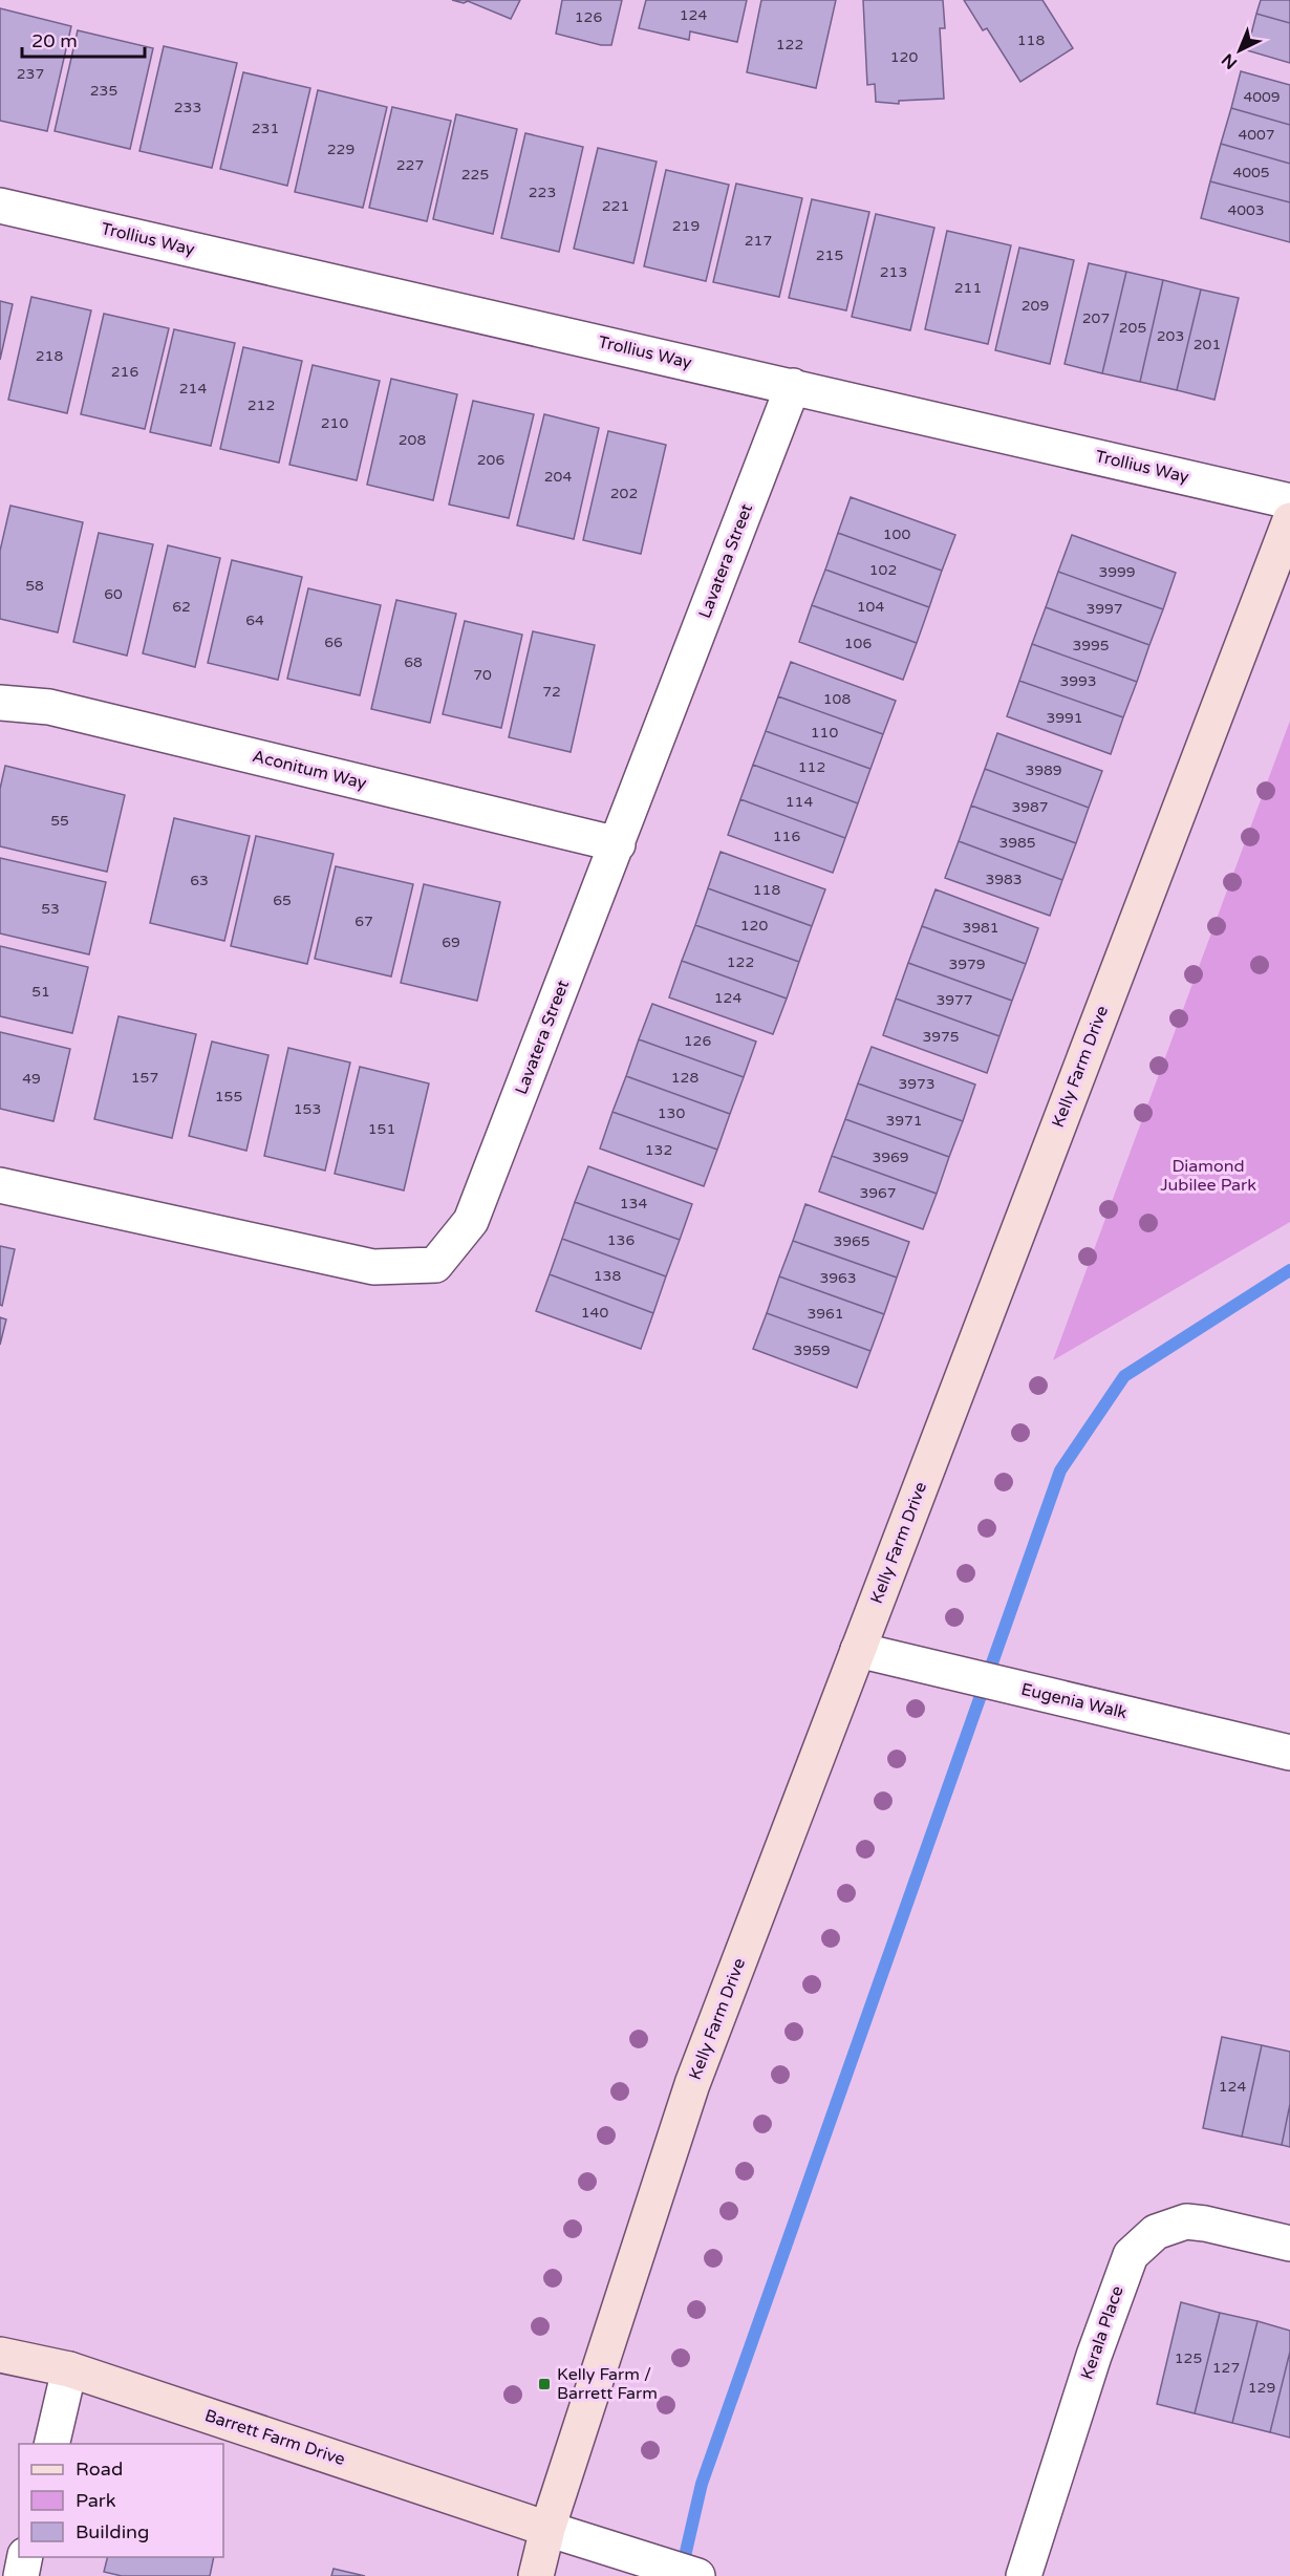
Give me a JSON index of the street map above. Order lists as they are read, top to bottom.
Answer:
{
  "streets": {
    "street": [
      "Trollius Way",
      "Lavatera Street",
      "Aconitum Way",
      "Kelly Farm Drive",
      "Eugenia Walk",
      "Kerala Place",
      "Barrett Farm Drive"
    ]
  },
  "crossings": [
    ["Trollius Way", "Lavatera Street"],
    ["Lavatera Street", "Aconitum Way"],
    ["Kelly Farm Drive", "Eugenia Walk"],
    ["Kelly Farm Drive", "Barrett Farm Drive"]
  ],
  "parks": ["Diamond Jubilee Park"],
  "places": {
    "transit": ["Kelly Farm / Barrett Farm"]
  },
  "house_numbers": [
    "124",
    "126",
    "118",
    "122",
    "120",
    "237",
    "235",
    "4009",
    "233",
    "231",
    "4007",
    "229",
    "227",
    "4005",
    "225",
    "223",
    "221",
    "4003",
    "219",
    "217",
    "215",
    "213",
    "211",
    "209",
    "207",
    "205",
    "203",
    "201",
    "218",
    "216",
    "214",
    "212",
    "210",
    "208",
    "206",
    "204",
    "202",
    "100",
    "102",
    "3999",
    "58",
    "60",
    "62",
    "104",
    "3997",
    "64",
    "66",
    "106",
    "3995",
    "68",
    "70",
    "3993",
    "72",
    "108",
    "3991",
    "110",
    "112",
    "3989",
    "114",
    "3987",
    "55",
    "116",
    "3985",
    "3983",
    "63",
    "118",
    "65",
    "53",
    "67",
    "120",
    "3981",
    "69",
    "122",
    "3979",
    "51",
    "124",
    "3977",
    "3975",
    "126",
    "157",
    "128",
    "49",
    "3973",
    "155",
    "153",
    "130",
    "3971",
    "151",
    "132",
    "3969",
    "3967",
    "134",
    "136",
    "3965",
    "138",
    "3963",
    "140",
    "3961",
    "3959",
    "124",
    "125",
    "127",
    "129"
  ],
  "legend": ["Road", "Park", "Building"],
  "scale_bar": "20 m",
  "north": "bottom left"
}
